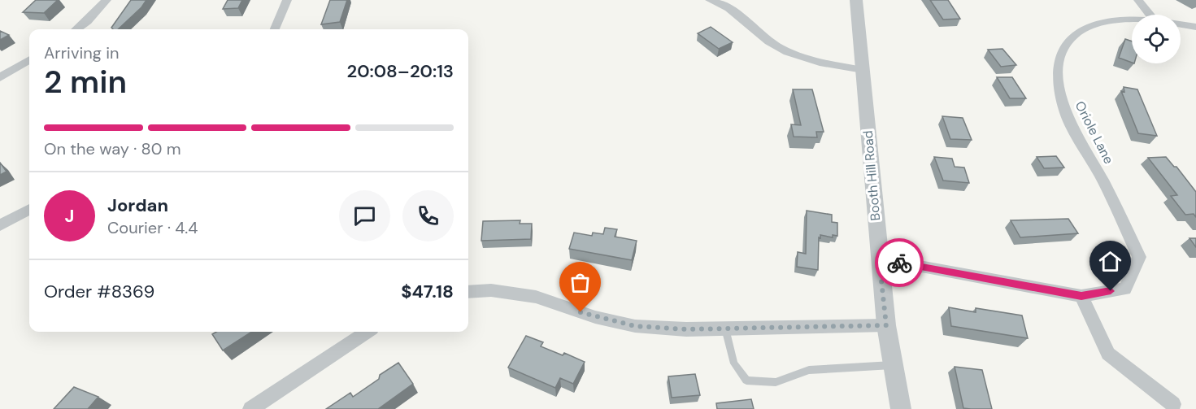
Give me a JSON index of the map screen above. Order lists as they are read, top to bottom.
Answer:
{
  "streets": {
    "street": ["Oriole Lane", "Booth Hill Road"]
  },
  "page": {
    "heading": ["2 min", "Arriving in", "20:08–20:13"],
    "panel": [
      "Jordan",
      "Courier · 4.4",
      "Order #8369",
      "$47.18"
    ],
    "bar": "On the way · 80 m",
    "round": "J"
  }
}
